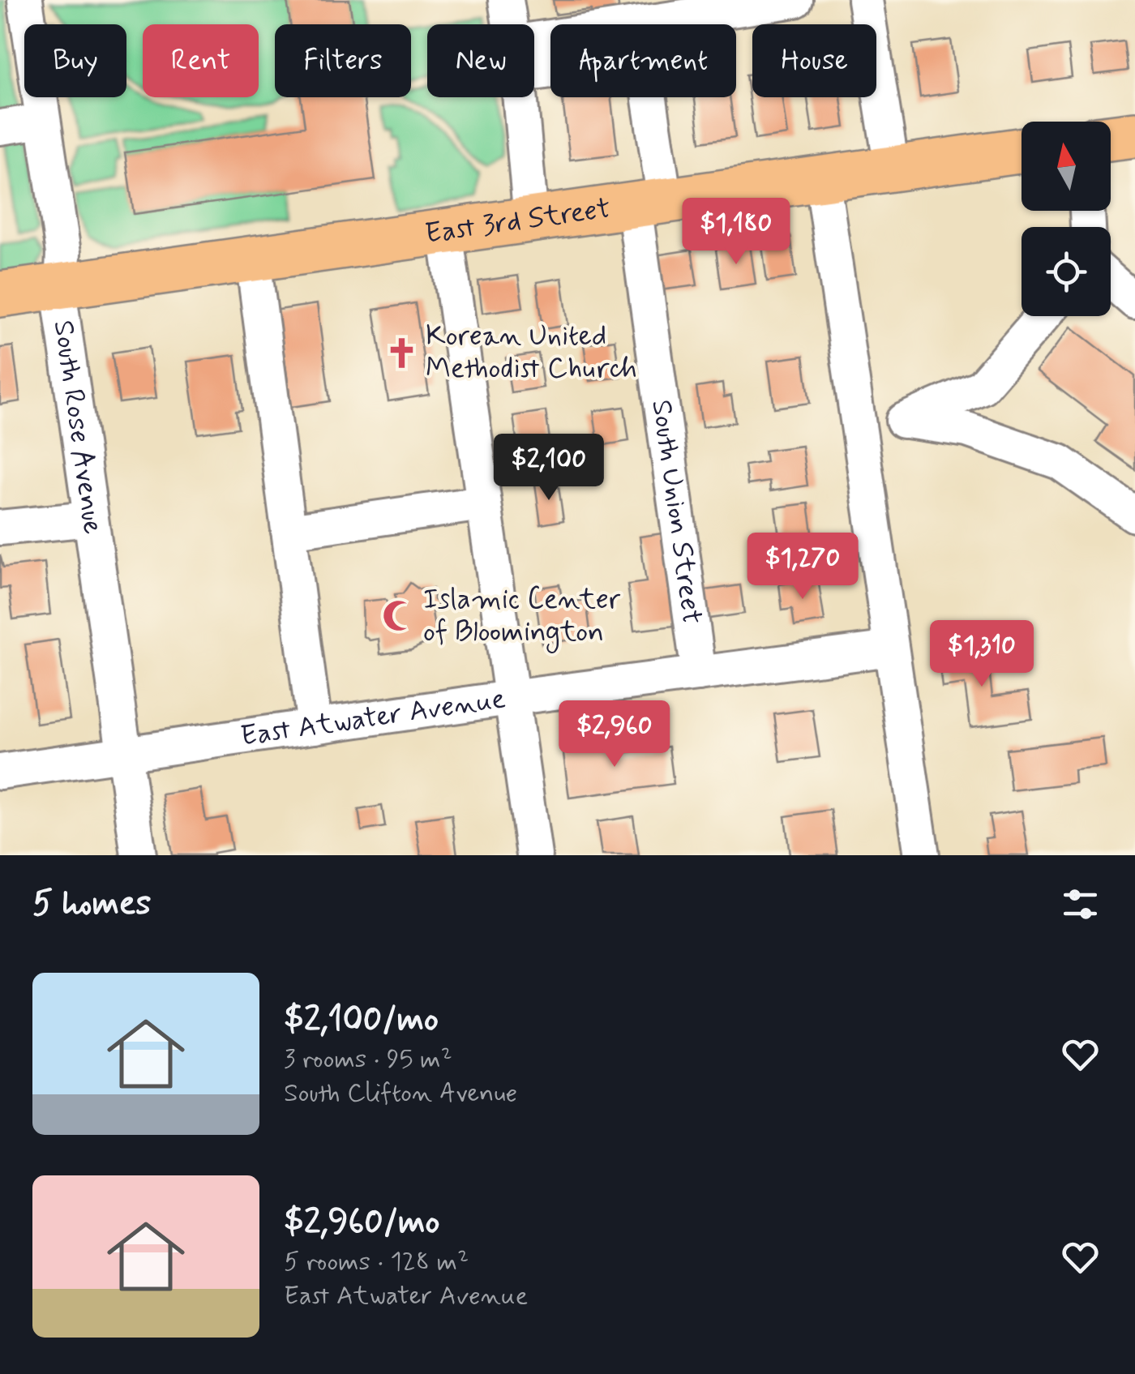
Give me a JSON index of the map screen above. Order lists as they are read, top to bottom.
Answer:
{
  "streets": {
    "main road": ["East 3rd Street"],
    "street": ["South Rose Avenue", "South Union Street", "East Atwater Avenue"]
  },
  "crossings": [
    ["East 3rd Street", "South Rose Avenue"],
    ["East 3rd Street", "South Union Street"],
    ["South Rose Avenue", "East Atwater Avenue"],
    ["South Union Street", "East Atwater Avenue"]
  ],
  "places": {
    "church": ["Korean United Methodist Church"],
    "mosque": ["Islamic Center of Bloomington"]
  },
  "north": "top",
  "page": {
    "chip": [
      "Buy",
      "Rent",
      "Filters",
      "New",
      "Apartment",
      "House"
    ],
    "price": [
      "$1,180",
      "$2,100",
      "$1,270",
      "$1,310",
      "$2,960"
    ],
    "heading": "5 homes",
    "list": [
      {
        "name": "$2,100/mo",
        "note": "3 rooms · 95 m² · South Clifton Avenue"
      },
      {
        "name": "$2,960/mo",
        "note": "5 rooms · 128 m² · East Atwater Avenue"
      }
    ]
  }
}
